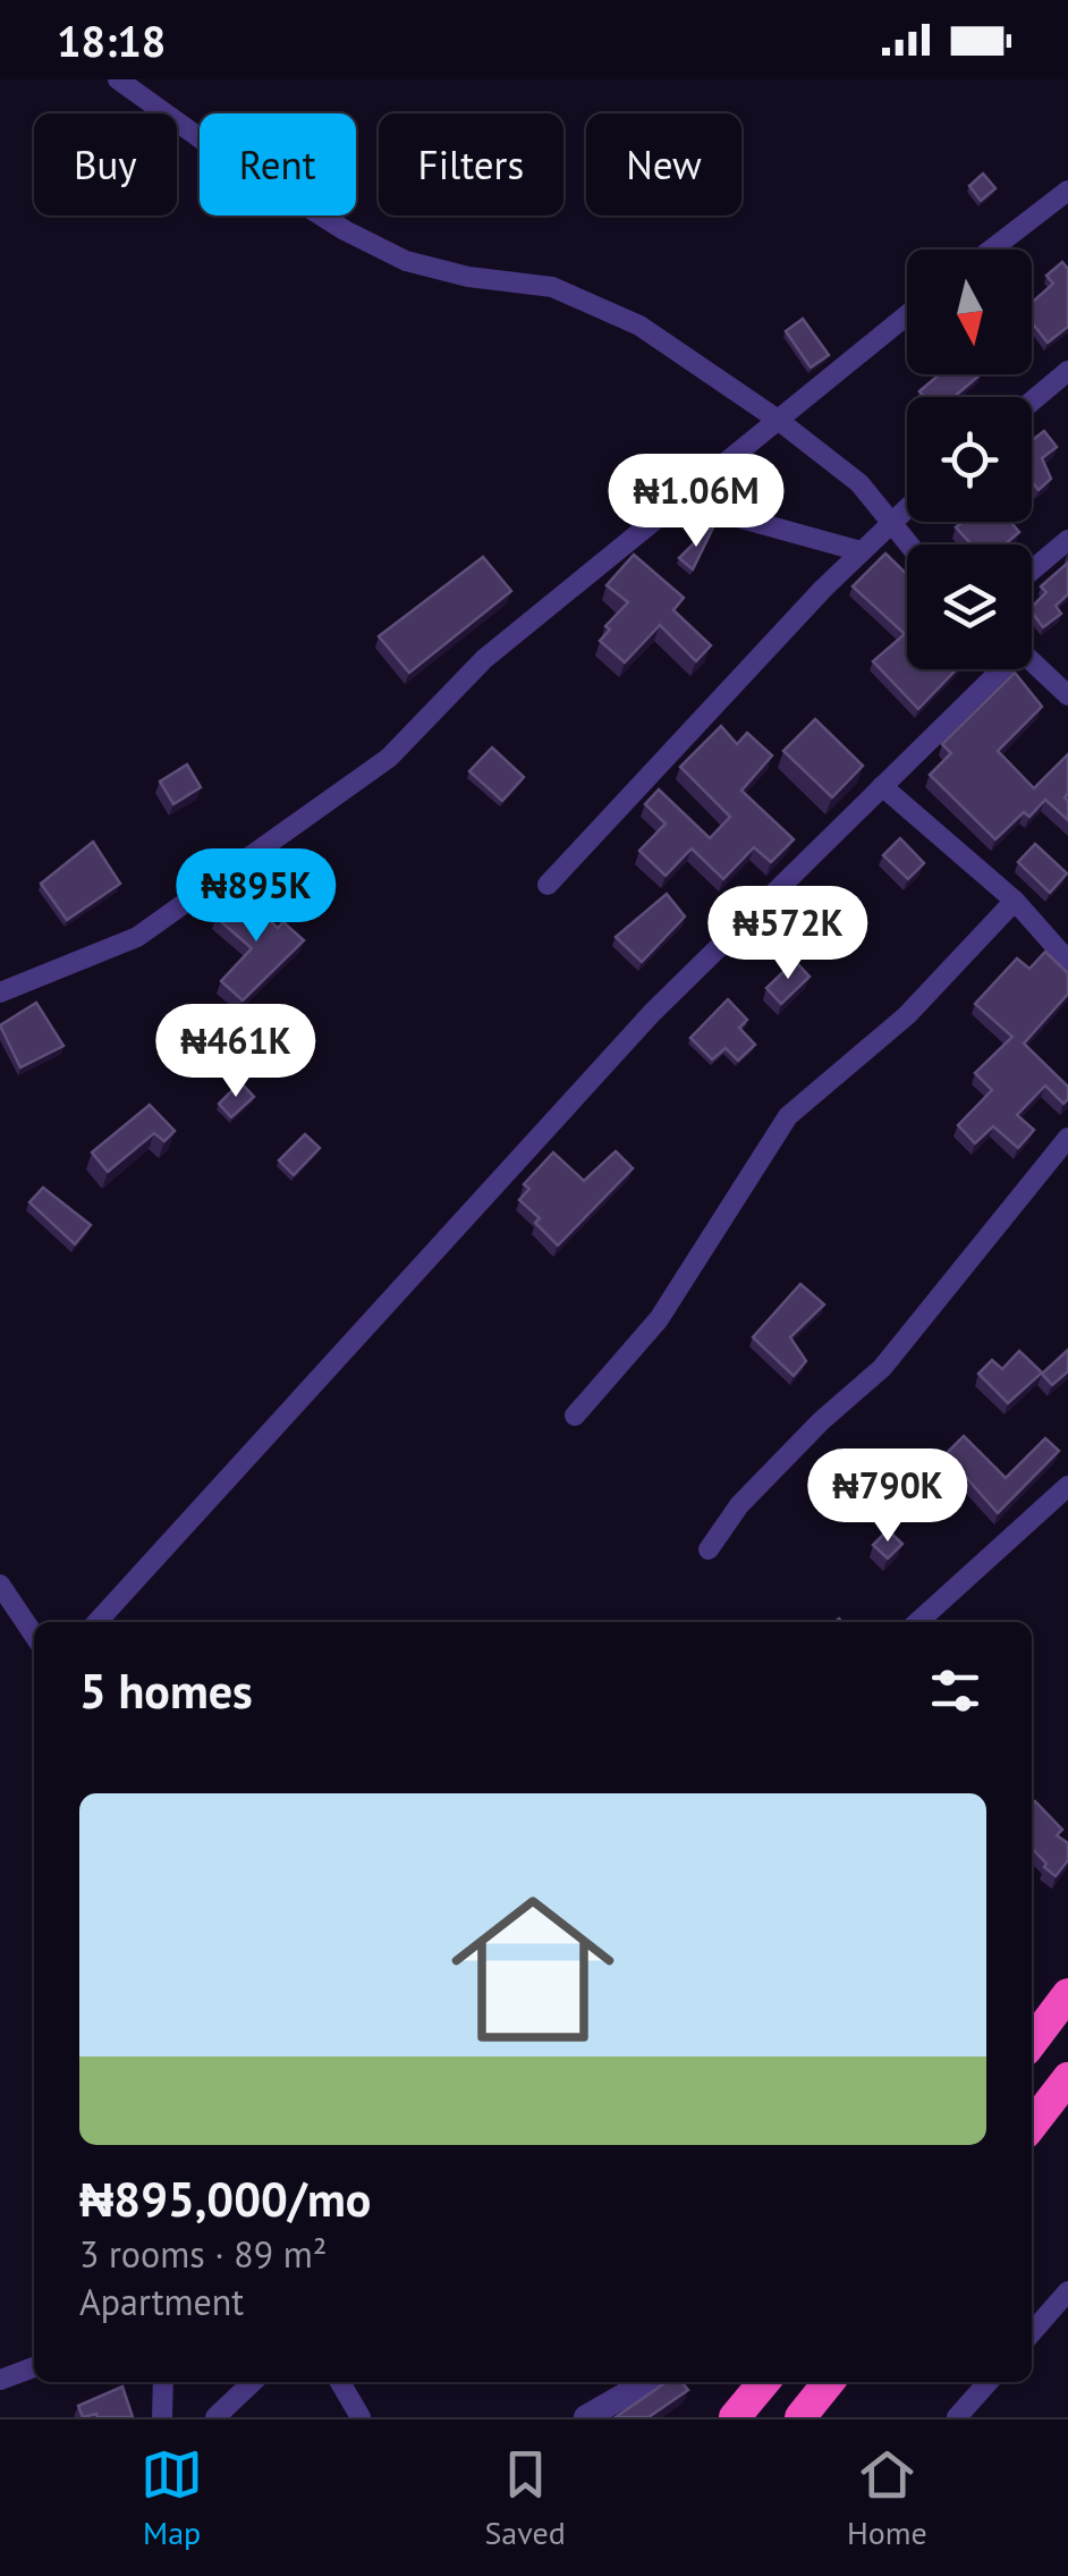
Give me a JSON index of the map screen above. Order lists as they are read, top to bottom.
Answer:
{
  "north": "bottom",
  "page": {
    "status": "18:18",
    "chip": [
      "Buy",
      "Rent",
      "Filters",
      "New"
    ],
    "price": [
      "₦1.06M",
      "₦895K",
      "₦572K",
      "₦461K",
      "₦790K"
    ],
    "heading": "5 homes",
    "list": [
      {
        "name": "₦895,000/mo",
        "note": "3 rooms · 89 m² · Apartment"
      }
    ],
    "tabs": ["Map", "Saved", "Home"]
  }
}
